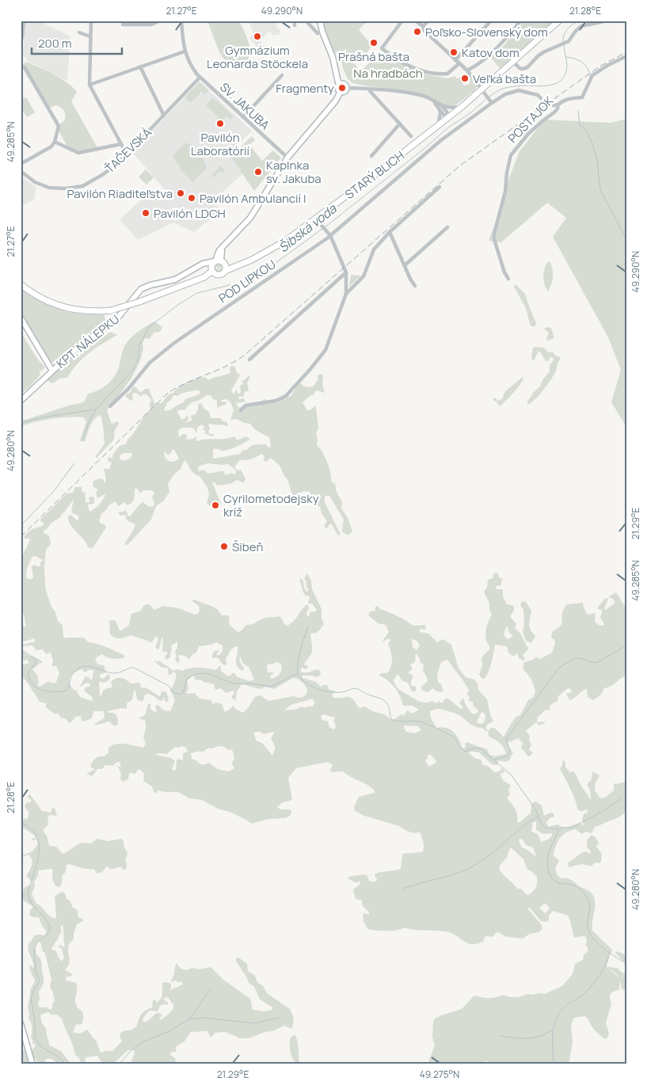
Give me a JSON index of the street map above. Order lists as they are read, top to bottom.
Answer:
{
  "streets": {
    "main road": ["STARÝ BLICH"],
    "street": [
      "SV. JAKUBA",
      "POSTAJOK",
      "ŤAČEVSKÁ",
      "POD LIPKOU",
      "KPT. NÁLEPKU"
    ]
  },
  "crossings": [
    ["SV. JAKUBA", "ŤAČEVSKÁ"],
    ["POSTAJOK", "POD LIPKOU"],
    ["STARÝ BLICH", "KPT. NÁLEPKU"]
  ],
  "water": ["Šibská voda"],
  "parks": ["Na hradbách"],
  "places": [
    "Poľsko-Slovenský dom",
    "Gymnázium Leonarda Stöckela",
    "Prašná bašta",
    "Katov dom",
    "Veľká bašta",
    "Fragmenty",
    "Pavilón Laboratórií",
    "Kaplnka sv. Jakuba",
    "Pavilón Riaditeľstva",
    "Pavilón Ambulancií I",
    "Pavilón LDCH",
    "Cyrilometodejsky kríž",
    "Šibeň"
  ],
  "scale_bar": "200 m",
  "coordinates": [
    "21.27°E",
    "49.290°N",
    "21.28°E",
    "49.285°N",
    "49.280°N",
    "21.29°E",
    "49.275°N"
  ]
}
